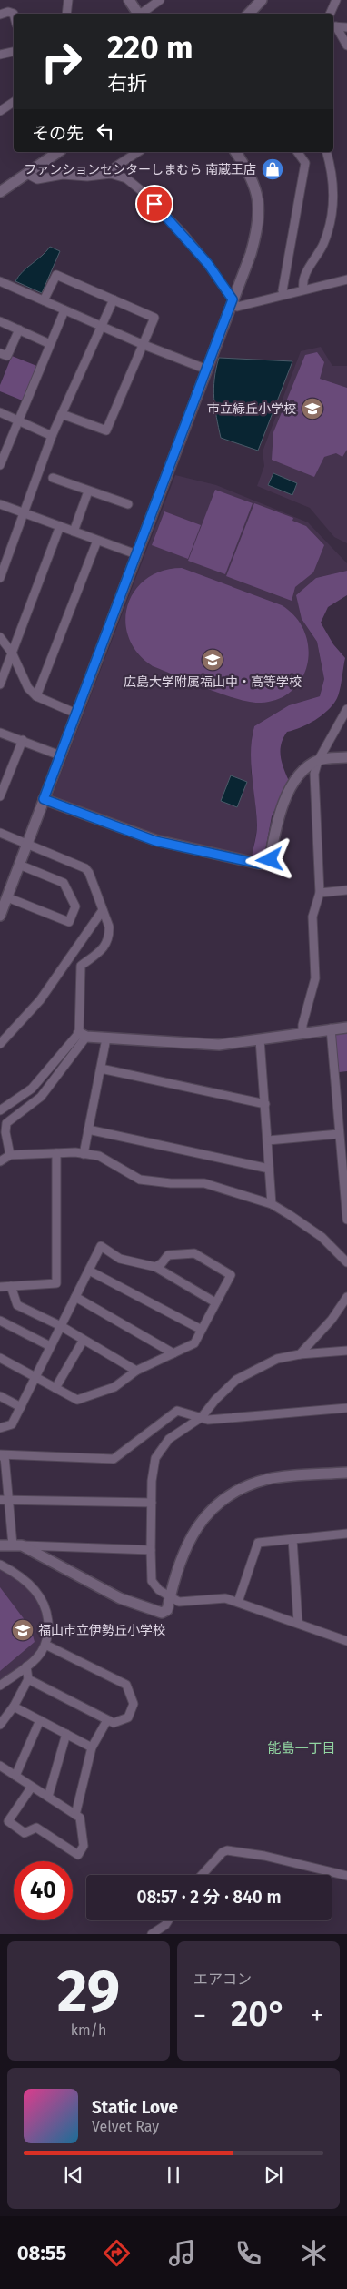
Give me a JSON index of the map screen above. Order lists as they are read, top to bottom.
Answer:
{
  "districts": ["能島一丁目"],
  "places": {
    "shop": ["ファンションセンターしまむら 南蔵王店"],
    "school or university": ["市立緑丘小学校", "広島大学附属福山中・高等学校", "福山市立伊勢丘小学校"]
  },
  "page": {
    "turn": ["220 m", "右折"],
    "then": "その先",
    "limit": "40",
    "trip": "08:57 · 2 分 · 840 m",
    "tile": [
      ["29", "km/h"],
      "エアコン"
    ],
    "heat": ["−", "20°", "+"],
    "song": ["Static Love", "Velvet Ray"],
    "tabs": "08:55"
  }
}
